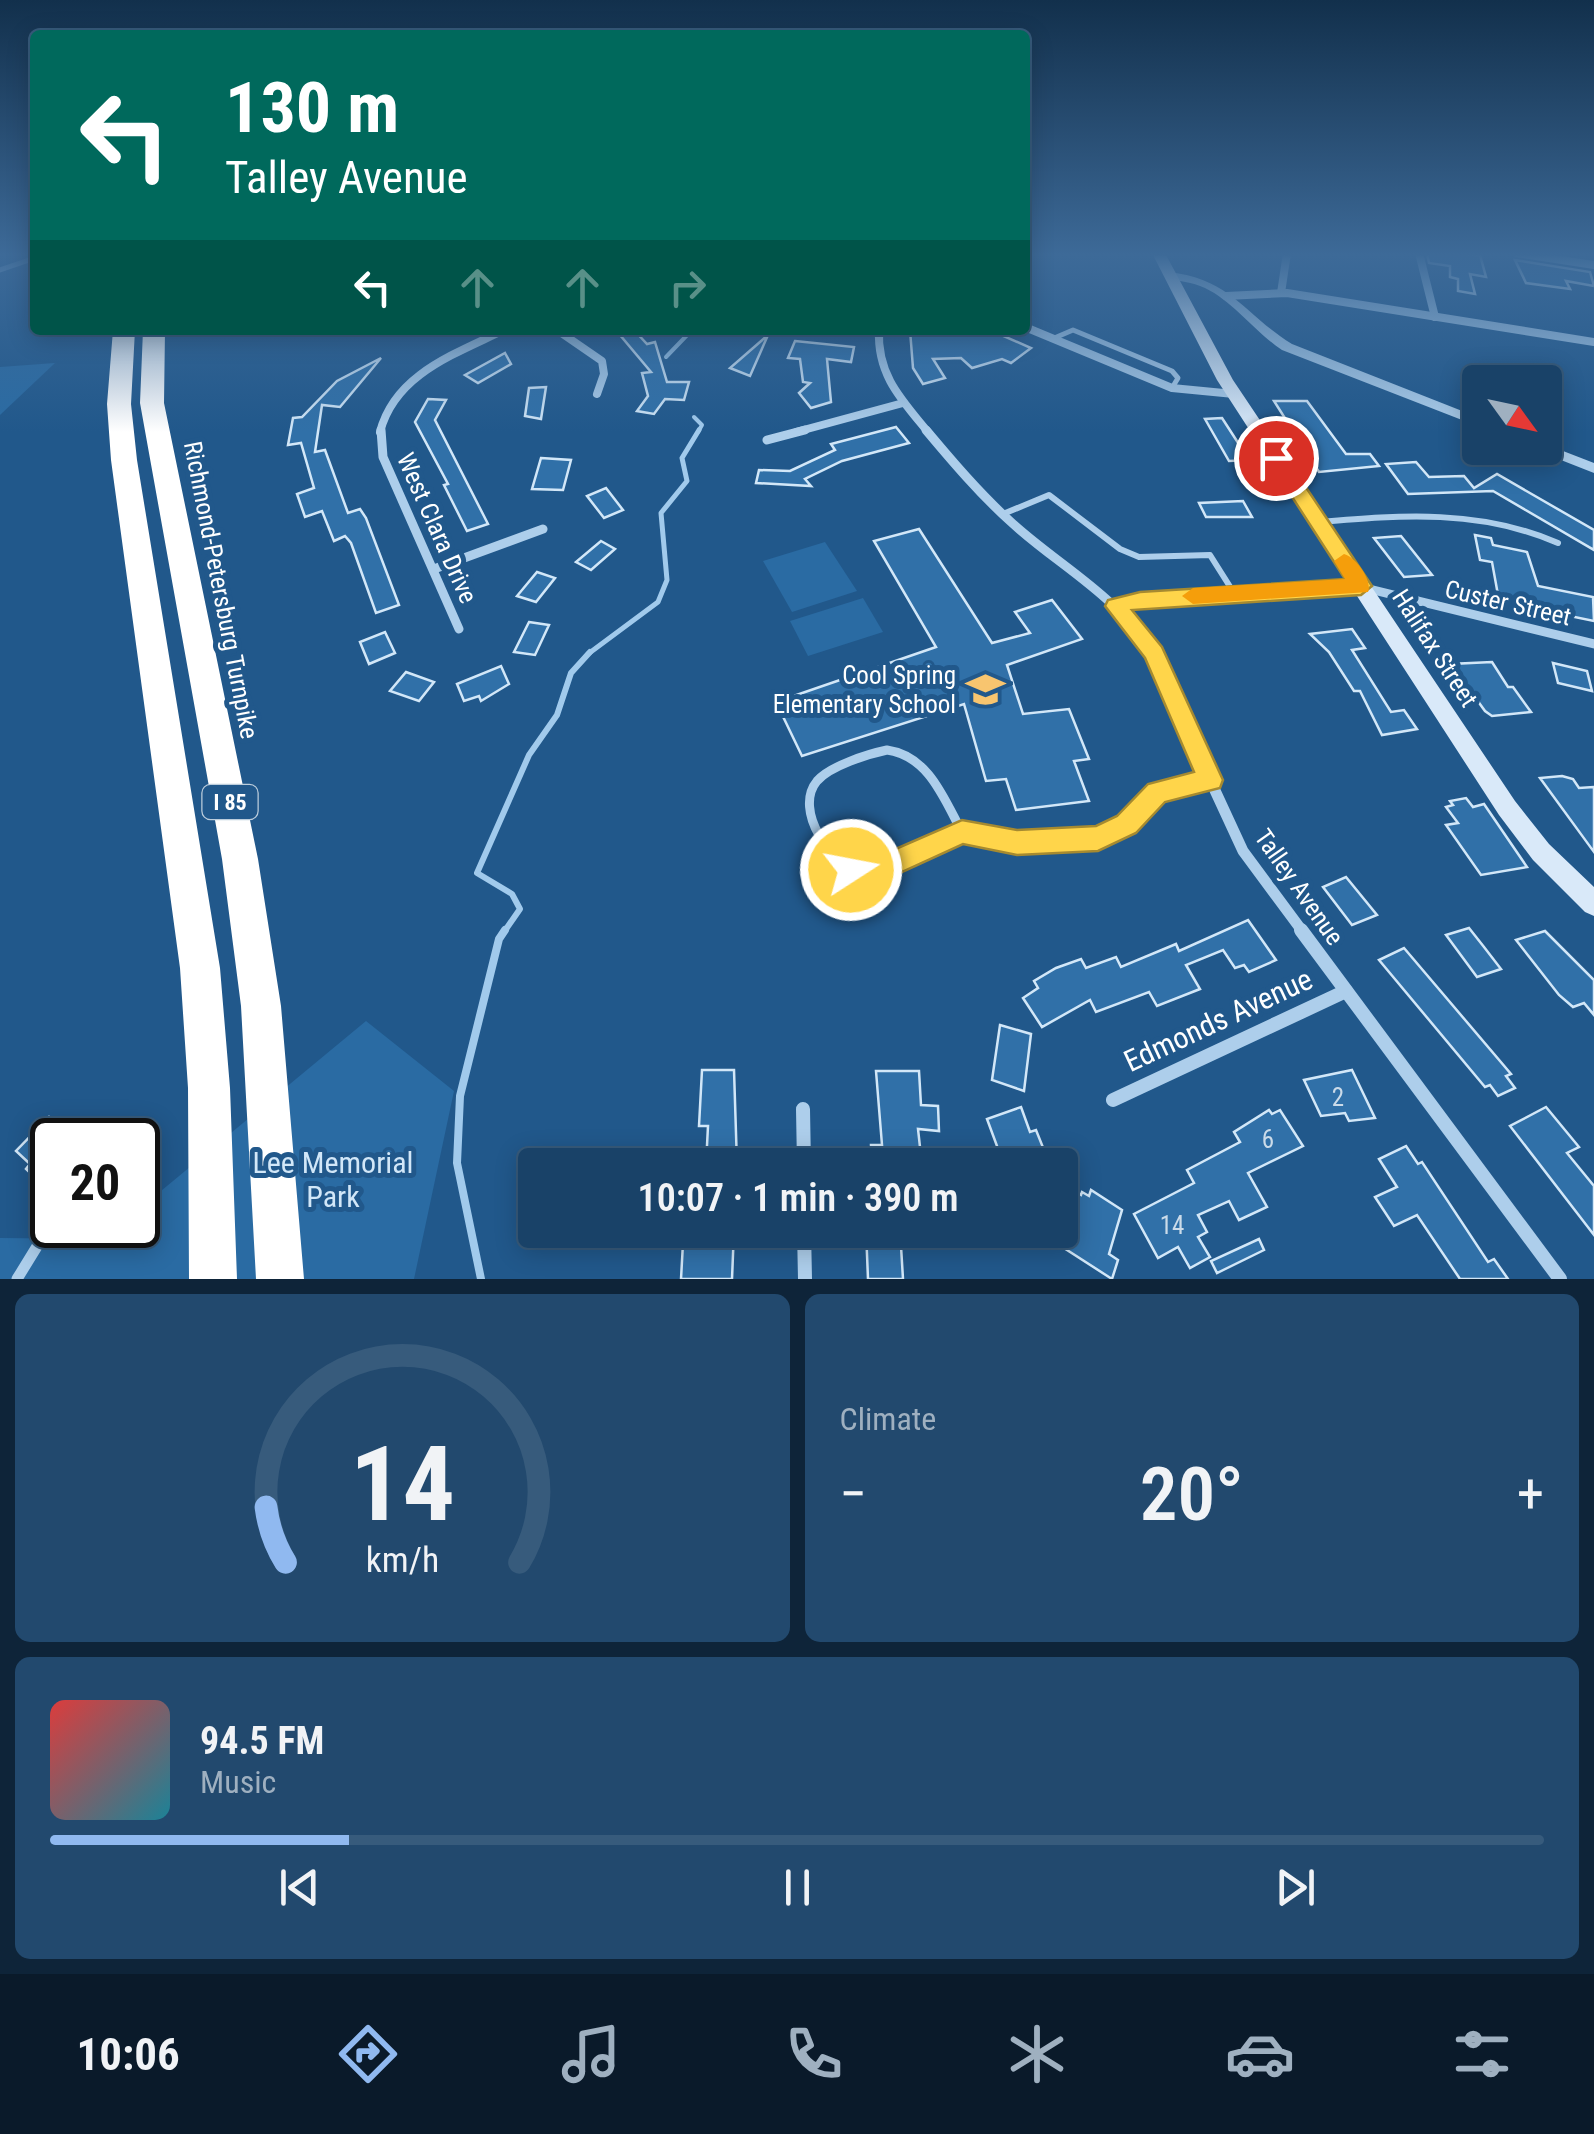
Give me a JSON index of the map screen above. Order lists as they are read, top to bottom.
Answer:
{
  "streets": {
    "highway": ["Richmond-Petersburg Turnpike", "I 85"],
    "main road": ["Halifax Street"],
    "street": [
      "West Clara Drive",
      "Custer Street",
      "Talley Avenue",
      "Edmonds Avenue"
    ]
  },
  "crossings": [
    ["Custer Street", "Halifax Street"],
    ["Custer Street", "Talley Avenue"],
    ["Talley Avenue", "Edmonds Avenue"]
  ],
  "parks": ["Lee Memorial Park"],
  "places": {
    "school or university": ["Cool Spring Elementary School"]
  },
  "house_numbers": ["2", "6", "14"],
  "north": "bottom right",
  "page": {
    "turn": ["130 m", "Talley Avenue"],
    "limit": "20",
    "trip": "10:07 · 1 min · 390 m",
    "tile": "Climate",
    "heat": ["−", "20°", "+"],
    "song": ["94.5 FM", "Music"],
    "tabs": "10:06",
    "gauge": ["14", "km/h"]
  }
}
